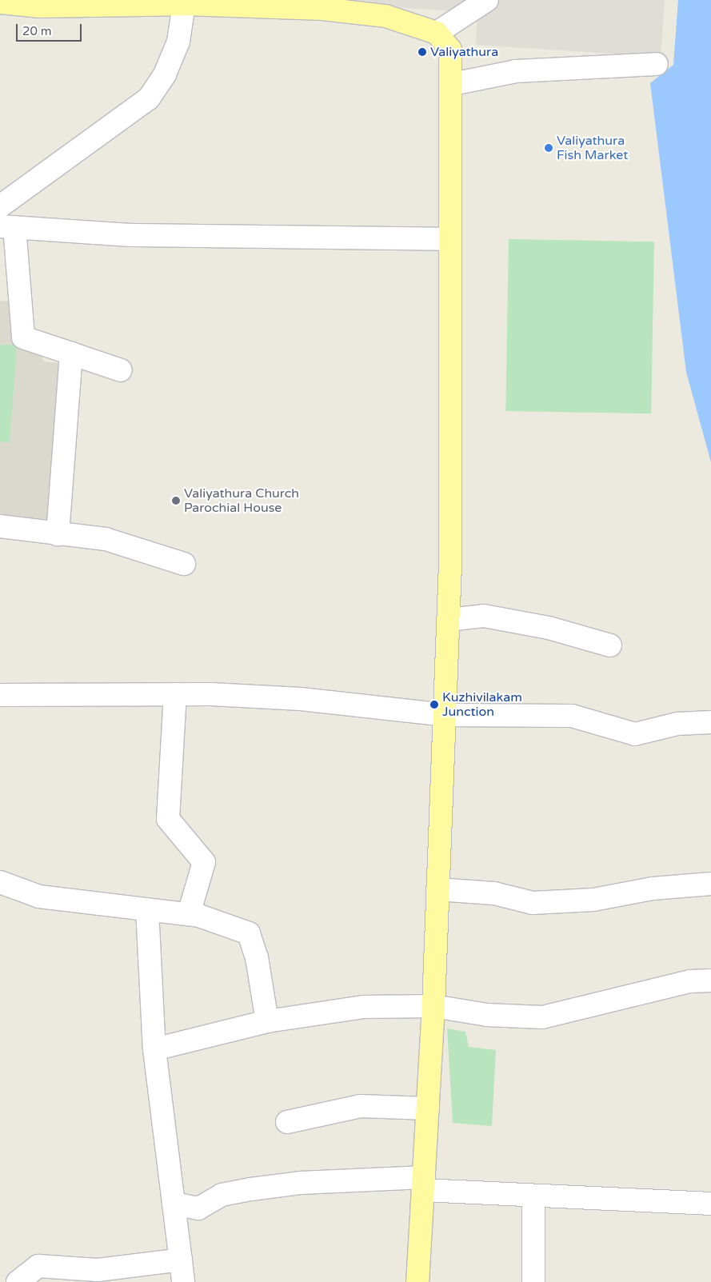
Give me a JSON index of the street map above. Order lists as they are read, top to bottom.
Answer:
{
  "places": [
    "Valiyathura",
    "Valiyathura Fish Market",
    "Valiyathura Church Parochial House",
    "Kuzhivilakam Junction"
  ],
  "scale_bar": "20 m"
}
